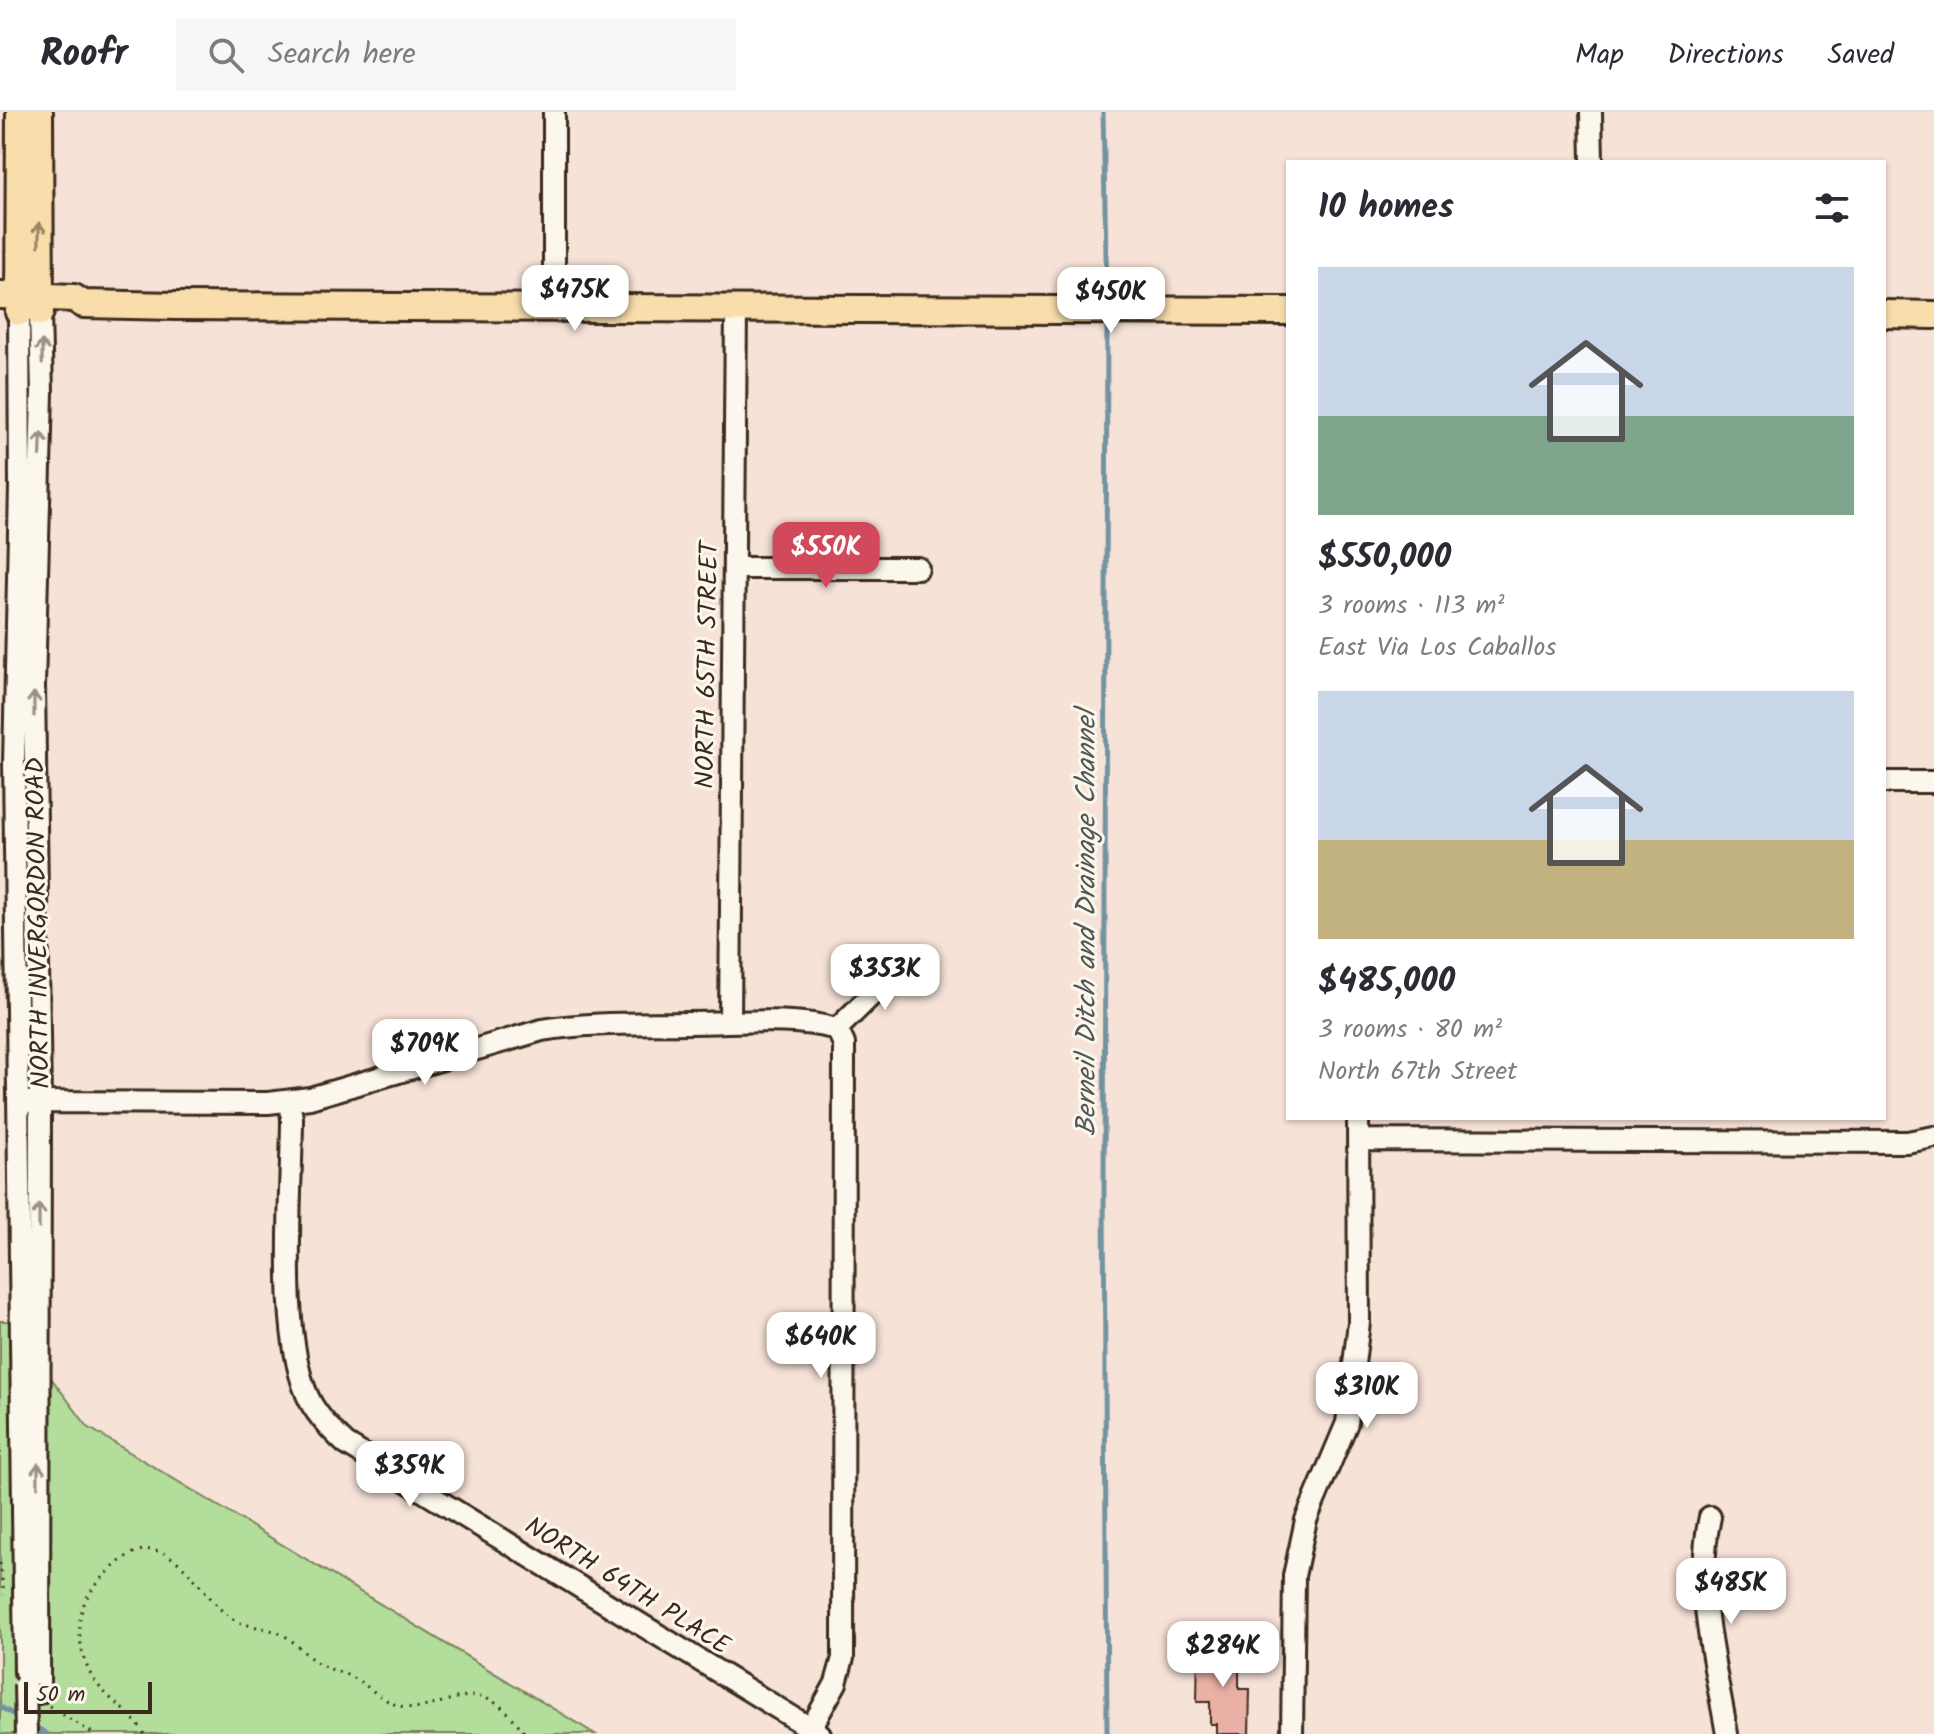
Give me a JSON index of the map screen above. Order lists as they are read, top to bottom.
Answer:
{
  "streets": {
    "main road": ["NORTH INVERGORDON ROAD"],
    "street": ["NORTH 65TH STREET", "NORTH 64TH PLACE"]
  },
  "water": ["Berneil Ditch and Drainage Channel"],
  "scale_bar": "50 m",
  "page": {
    "header": "Roofr",
    "search": "Search here",
    "nav": ["Map", "Directions", "Saved"],
    "heading": "10 homes",
    "list": [
      {
        "name": "$550,000",
        "note": "3 rooms · 113 m² · East Via Los Caballos"
      },
      {
        "name": "$485,000",
        "note": "3 rooms · 80 m² · North 67th Street"
      }
    ],
    "price": [
      "$475K",
      "$450K",
      "$550K",
      "$353K",
      "$709K",
      "$640K",
      "$310K",
      "$359K",
      "$485K",
      "$284K"
    ],
    "scale": "50 m"
  }
}
